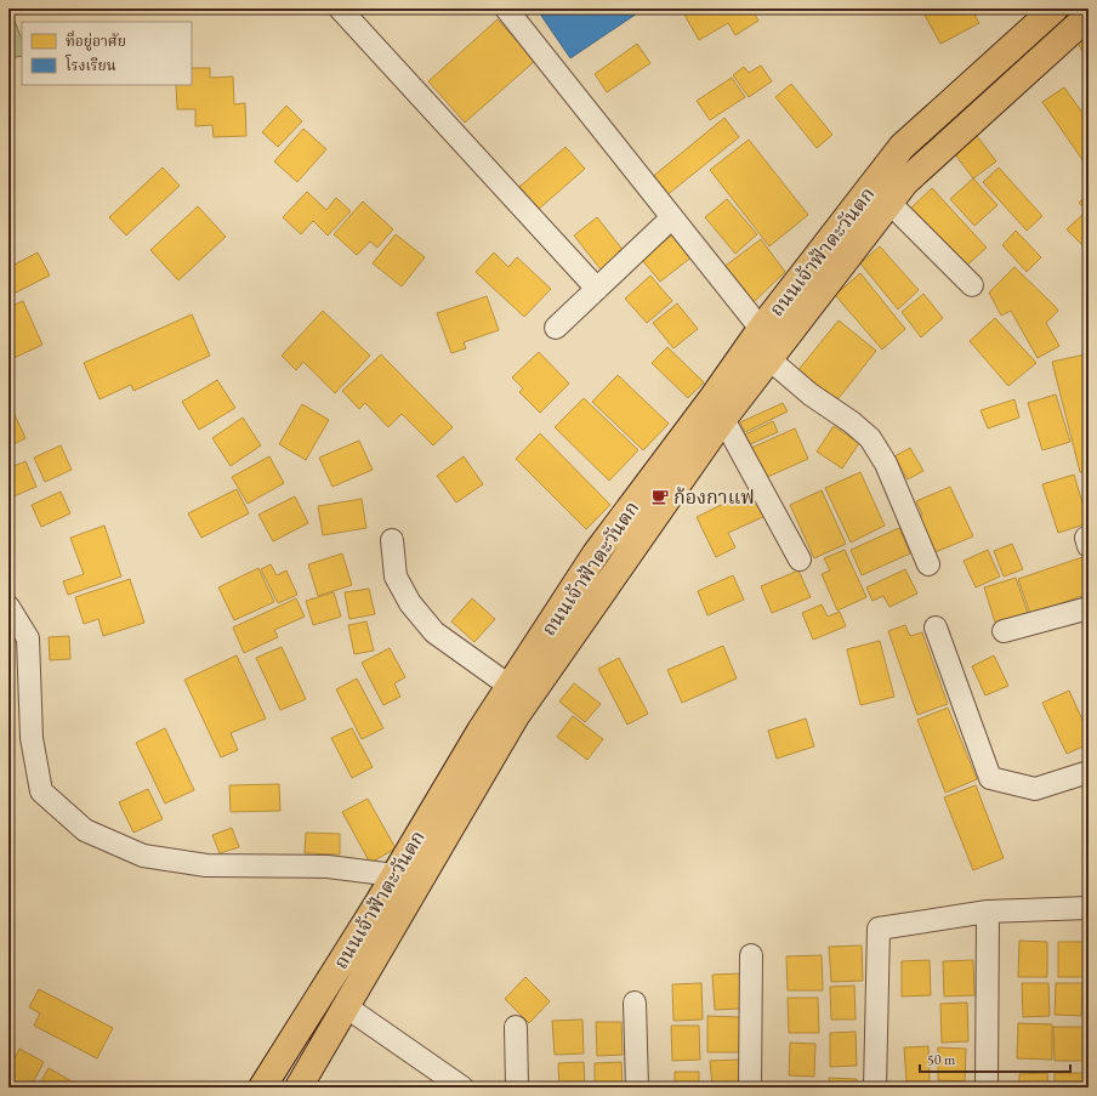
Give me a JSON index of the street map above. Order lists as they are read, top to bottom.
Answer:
{
  "streets": {
    "main road": ["ถนนเจ้าฟ้าตะวันตก"]
  },
  "places": {
    "cafe": ["ก้องกาแฟ"]
  },
  "legend": ["ที่อยู่อาศัย", "โรงเรียน"],
  "scale_bar": "50 m"
}
